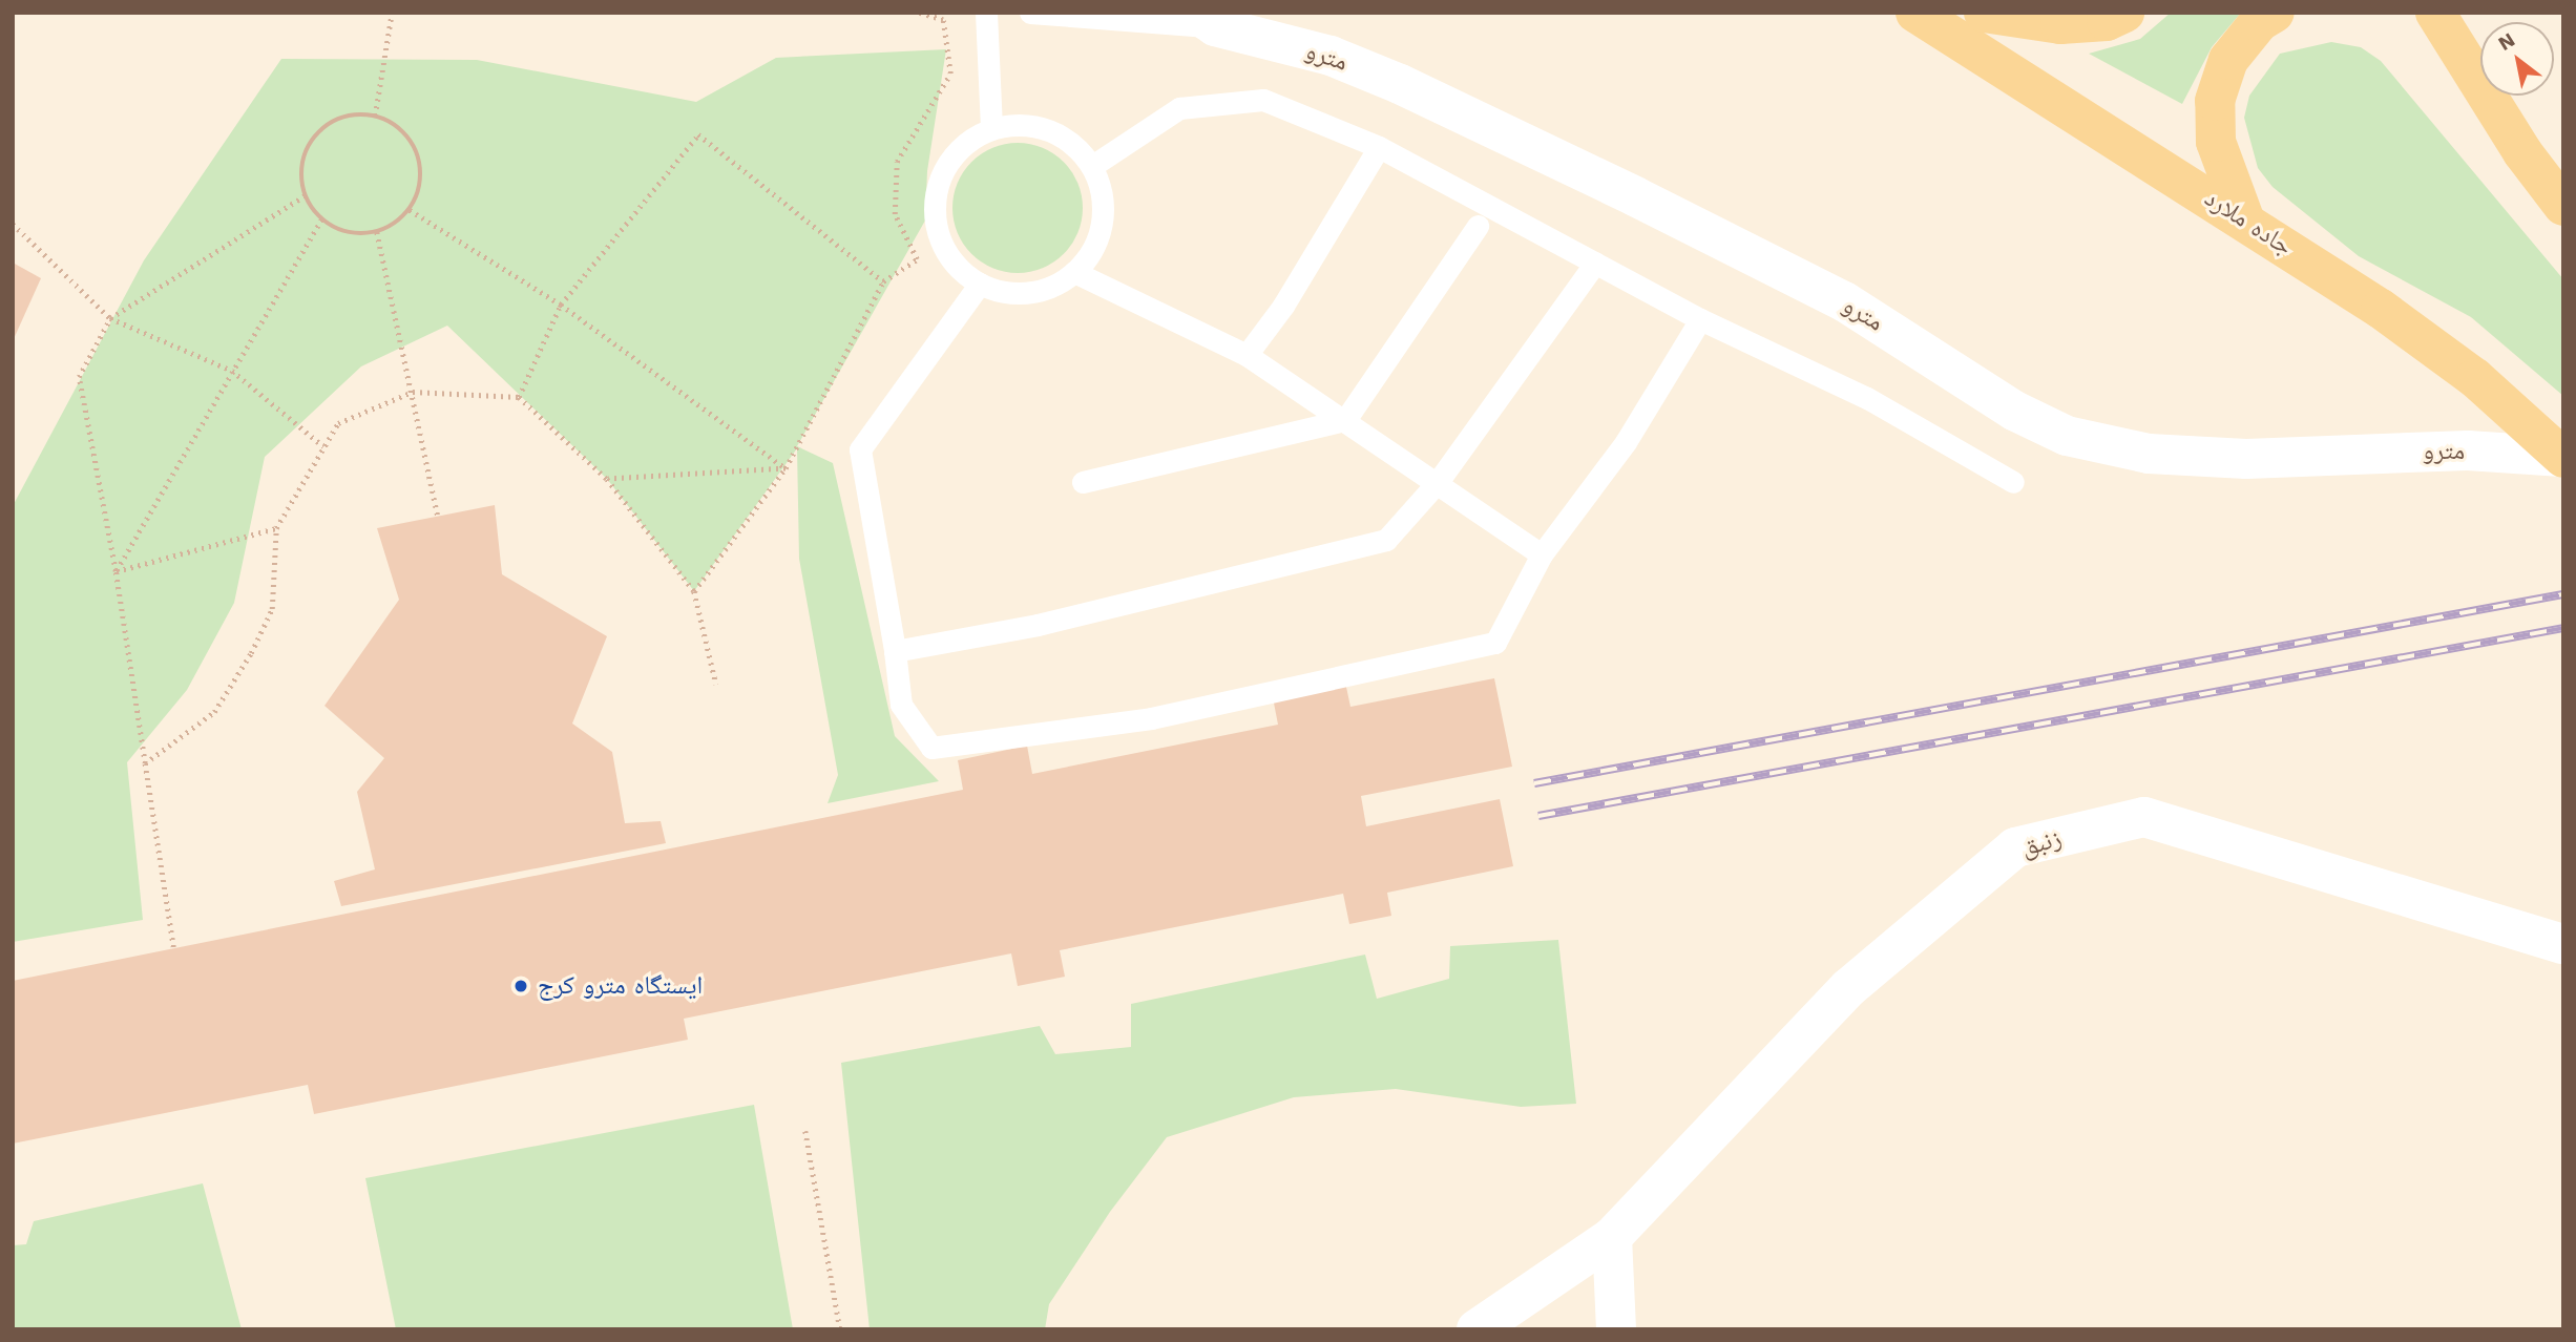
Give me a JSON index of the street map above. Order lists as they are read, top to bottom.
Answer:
{
  "streets": {
    "main road": ["جاده ملارد"],
    "street": ["مترو", "زنبق"]
  },
  "crossings": [
    ["مترو", "جاده ملارد"]
  ],
  "places": ["ایستگاه مترو کرج"],
  "north": "top left"
}
